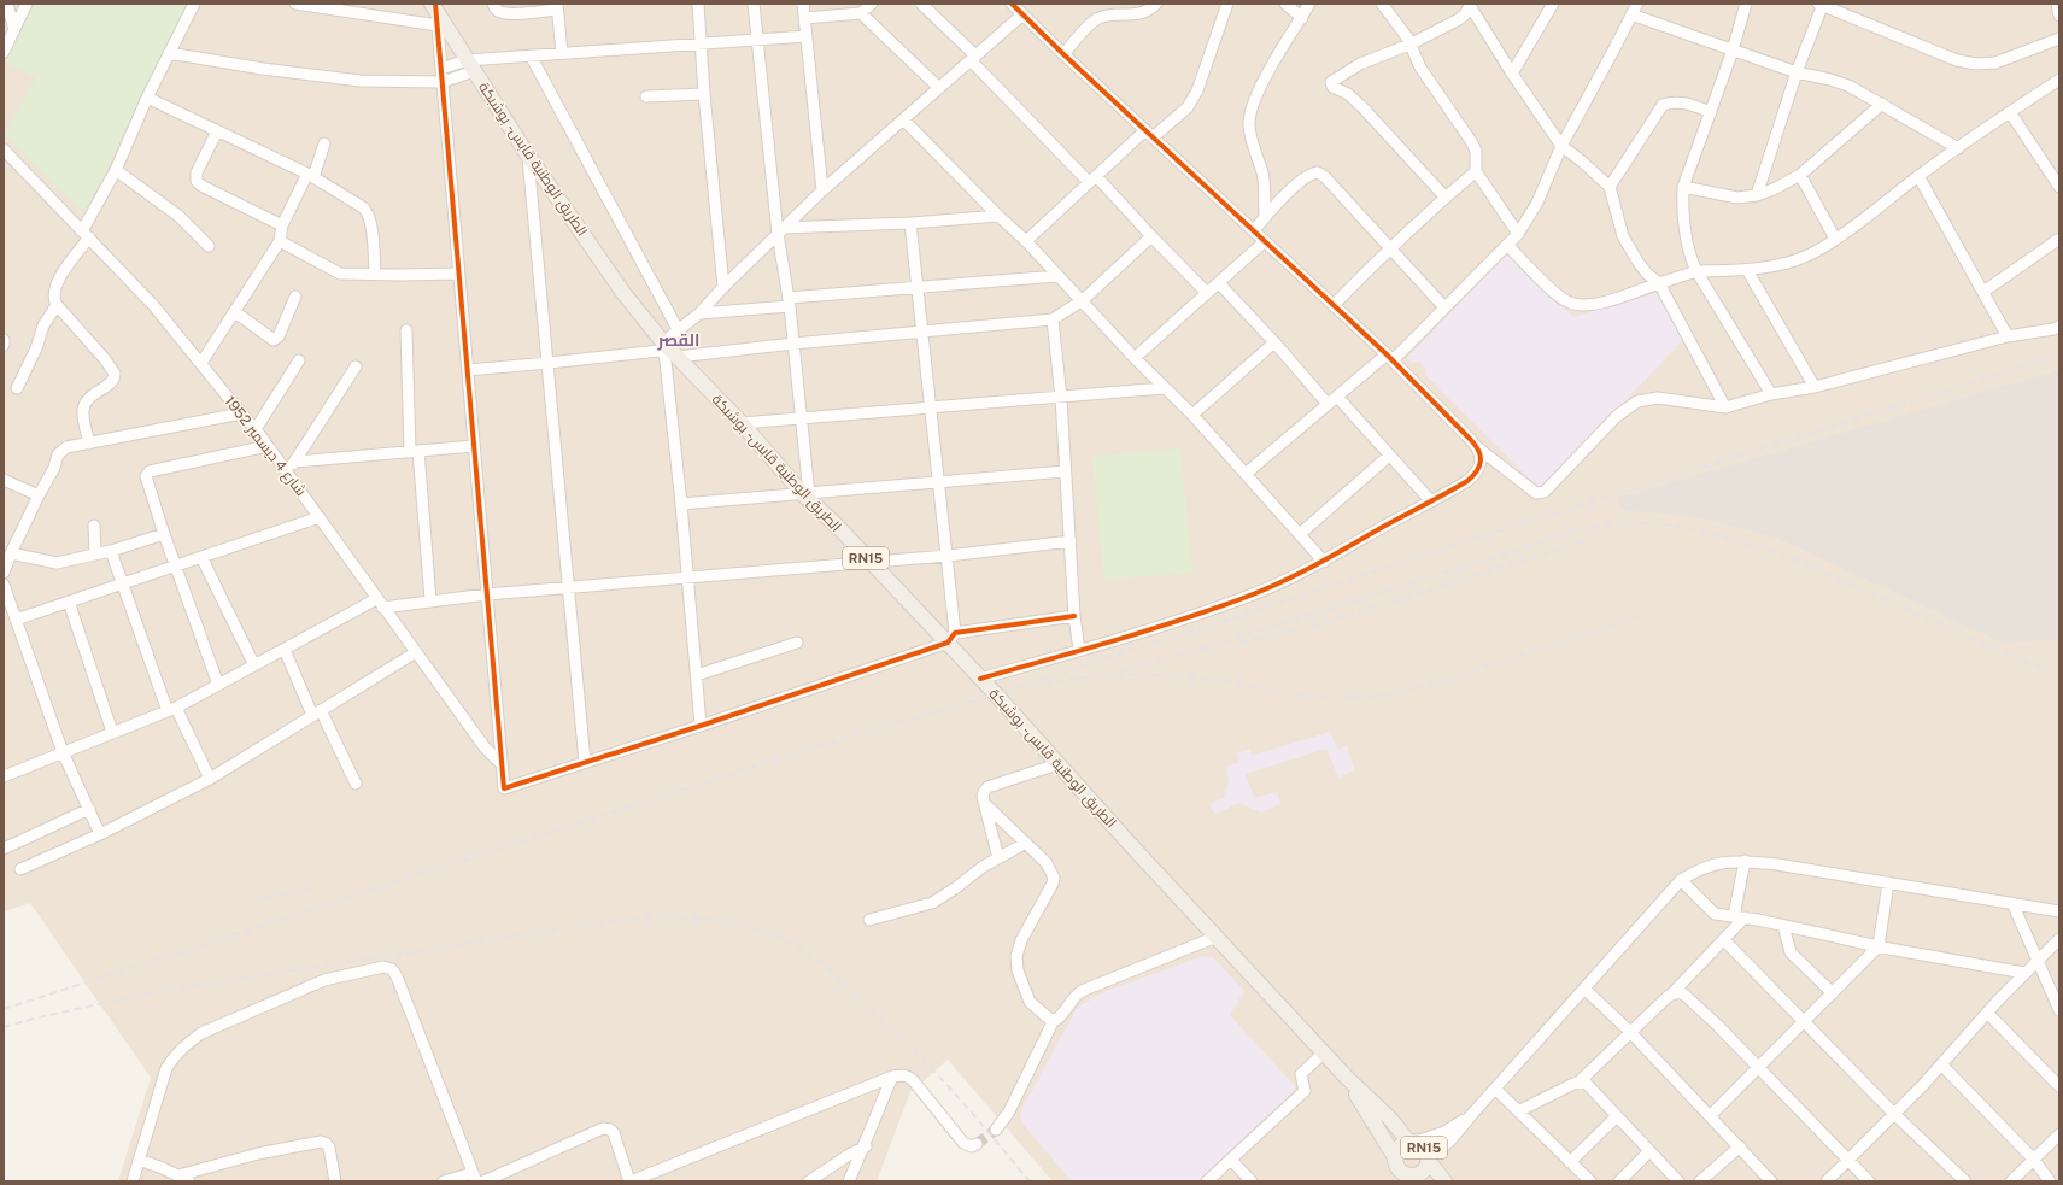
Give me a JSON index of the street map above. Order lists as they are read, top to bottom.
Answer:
{
  "streets": {
    "main road": ["الطريق الوطنية قابس - بوشبكة", "RN15"],
    "street": ["شارع 4 ديسمبر 1952"]
  },
  "crossings": [
    ["الطريق الوطنية قابس - بوشبكة", "RN15"]
  ],
  "districts": ["القصر"]
}
